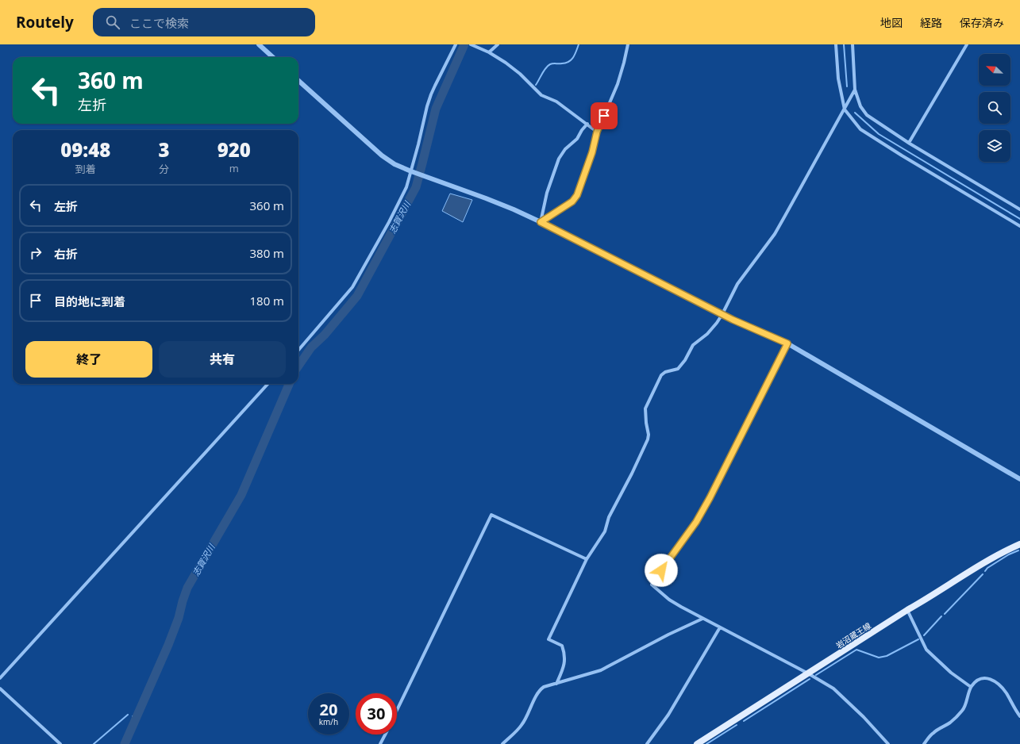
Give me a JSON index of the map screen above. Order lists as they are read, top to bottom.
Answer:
{
  "streets": {
    "main road": ["岩沼蔵王線"]
  },
  "water": ["志賀沢川"],
  "north": "top left",
  "page": {
    "header": "Routely",
    "search": "ここで検索",
    "nav": ["地図", "経路", "保存済み"],
    "turn": ["360 m", "左折"],
    "eta": [
      "09:48",
      "到着",
      "3",
      "分",
      "920",
      "m"
    ],
    "list": [
      {
        "name": "左折",
        "value": "360 m"
      },
      {
        "name": "右折",
        "value": "380 m"
      },
      {
        "name": "目的地に到着",
        "value": "180 m"
      }
    ],
    "buttons": ["終了", "共有"],
    "speed": "20 km/h",
    "limit": "30"
  }
}
